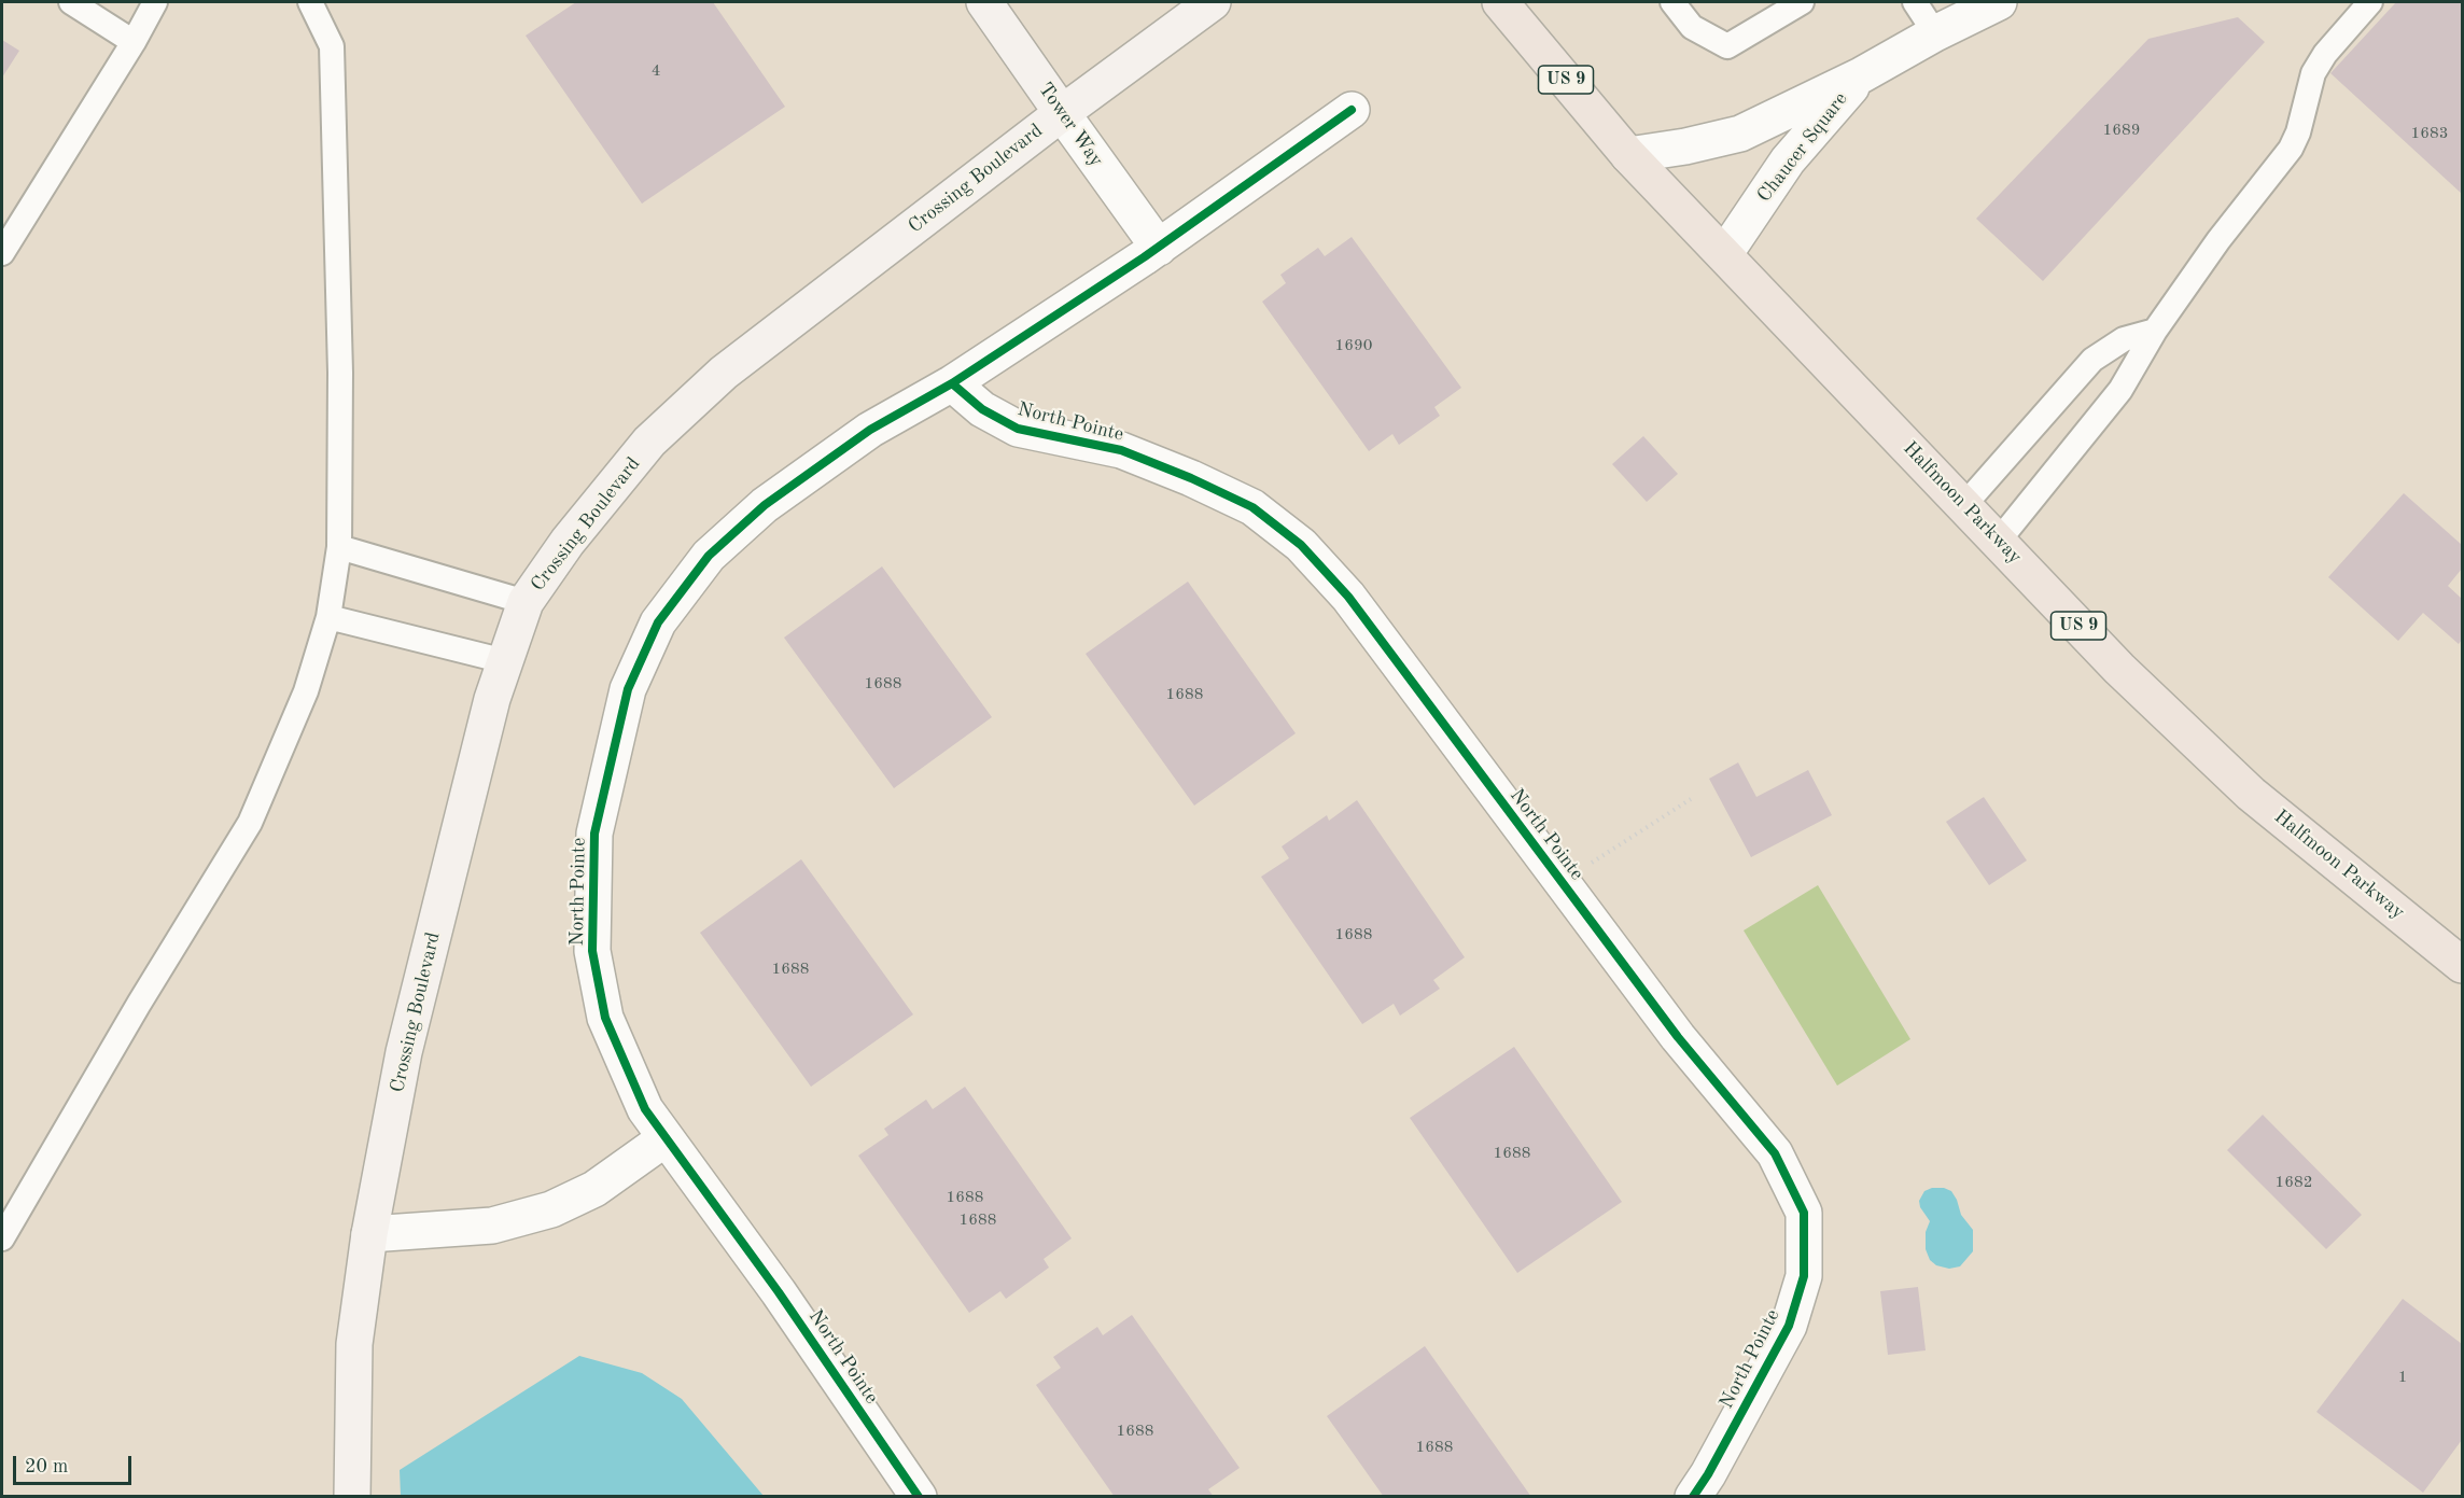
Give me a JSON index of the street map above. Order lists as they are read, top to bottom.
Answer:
{
  "streets": {
    "main road": ["US 9", "Halfmoon Parkway"],
    "street": [
      "Tower Way",
      "Chaucer Square",
      "Crossing Boulevard",
      "North Pointe"
    ]
  },
  "crossings": [
    ["Tower Way", "Crossing Boulevard"],
    ["Tower Way", "North Pointe"],
    ["Chaucer Square", "Halfmoon Parkway"]
  ],
  "house_numbers": [
    "4",
    "1689",
    "1683",
    "1690",
    "1688",
    "1688",
    "1688",
    "1688",
    "1688",
    "1682",
    "1688",
    "1688",
    "1",
    "1688",
    "1688"
  ],
  "scale_bar": "20 m"
}
